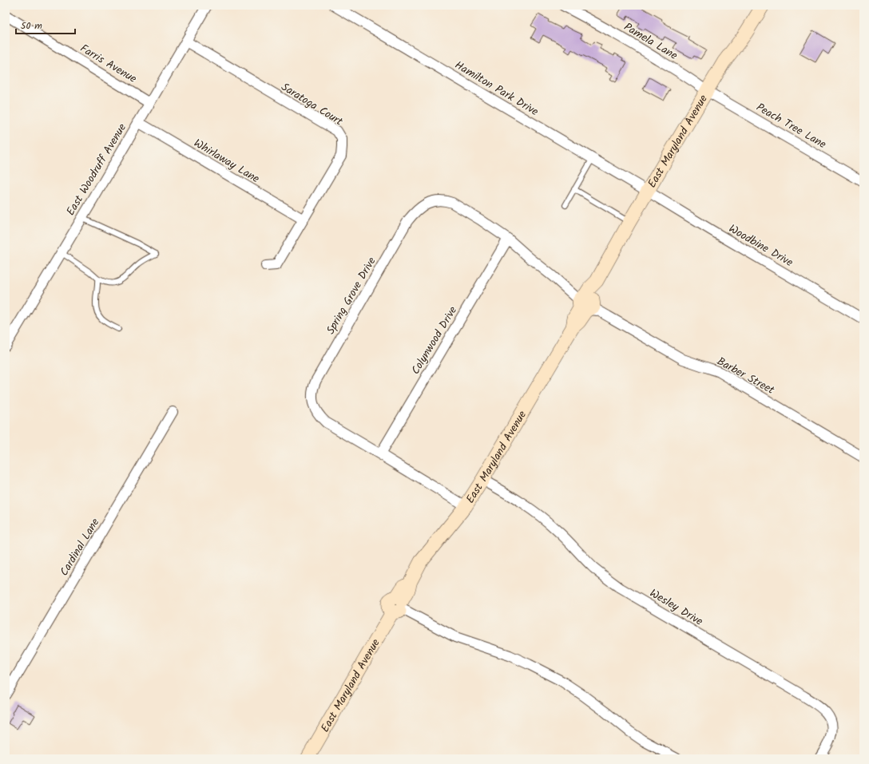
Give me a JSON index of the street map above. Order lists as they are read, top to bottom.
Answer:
{
  "streets": {
    "street": [
      "Pamela Lane",
      "Farris Avenue",
      "Hamilton Park Drive",
      "Saratoga Court",
      "Peach Tree Lane",
      "East Maryland Avenue",
      "Whirlaway Lane",
      "East Woodruff Avenue",
      "Woodbine Drive",
      "Spring Grove Drive",
      "Colynwood Drive",
      "Barber Street",
      "Cardinal Lane",
      "Wesley Drive"
    ]
  },
  "crossings": [
    ["Pamela Lane", "Peach Tree Lane"],
    ["Pamela Lane", "East Maryland Avenue"],
    ["Farris Avenue", "East Woodruff Avenue"],
    ["Hamilton Park Drive", "East Maryland Avenue"],
    ["Hamilton Park Drive", "Woodbine Drive"],
    ["Saratoga Court", "Whirlaway Lane"],
    ["Saratoga Court", "East Woodruff Avenue"],
    ["Peach Tree Lane", "East Maryland Avenue"],
    ["East Maryland Avenue", "Woodbine Drive"],
    ["East Maryland Avenue", "Spring Grove Drive"],
    ["East Maryland Avenue", "Barber Street"],
    ["East Maryland Avenue", "Wesley Drive"],
    ["Whirlaway Lane", "East Woodruff Avenue"],
    ["Spring Grove Drive", "Colynwood Drive"],
    ["Spring Grove Drive", "Barber Street"]
  ],
  "scale_bar": "50 m"
}
